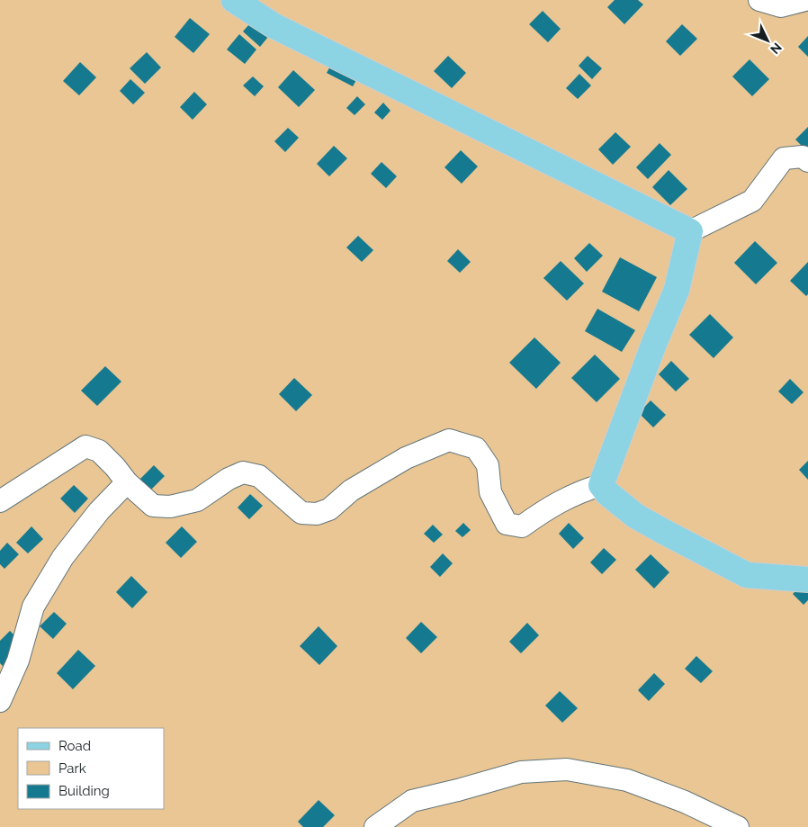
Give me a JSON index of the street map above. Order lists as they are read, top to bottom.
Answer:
{
  "legend": ["Road", "Park", "Building"],
  "north": "bottom right"
}
